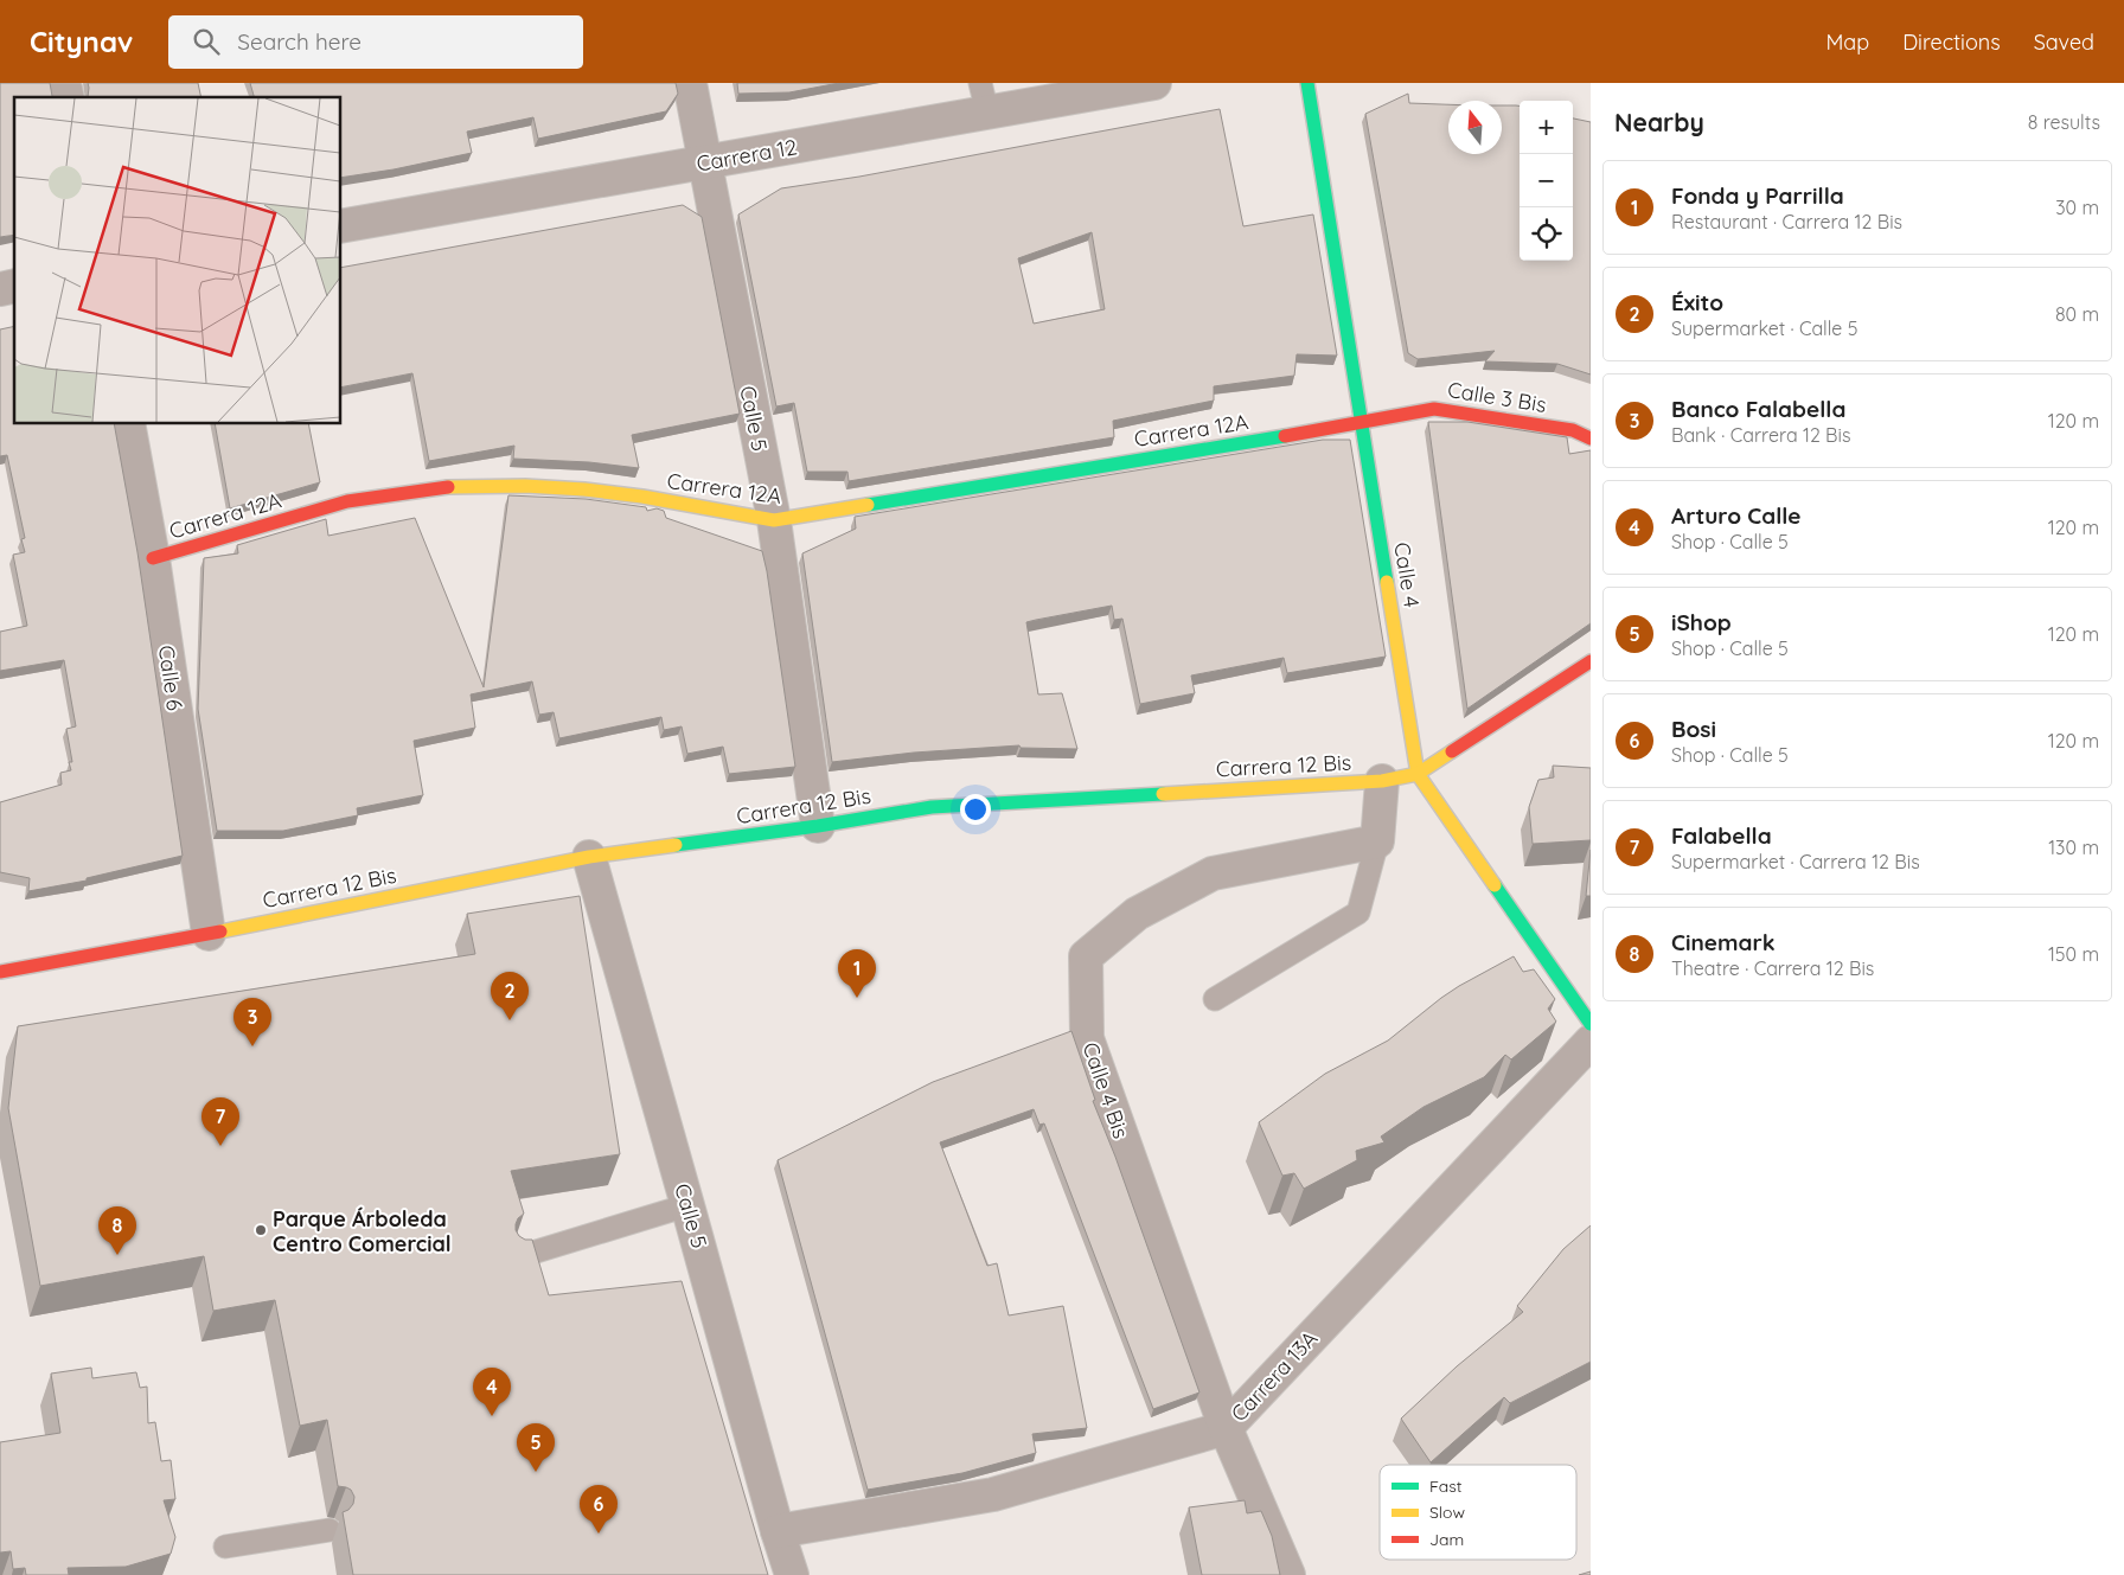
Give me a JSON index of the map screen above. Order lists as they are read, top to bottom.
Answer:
{
  "streets": {
    "street": [
      "Carrera 12",
      "Calle 3 Bis",
      "Calle 5",
      "Carrera 12A",
      "Calle 4",
      "Calle 6",
      "Carrera 12 Bis",
      "Calle 4 Bis",
      "Carrera 13A"
    ]
  },
  "crossings": [
    ["Carrera 12", "Calle 5"],
    ["Calle 3 Bis", "Carrera 12A"],
    ["Calle 3 Bis", "Calle 4"],
    ["Calle 5", "Carrera 12A"],
    ["Calle 5", "Carrera 12 Bis"],
    ["Calle 5", "Carrera 13A"],
    ["Carrera 12A", "Calle 4"],
    ["Carrera 12A", "Calle 6"],
    ["Calle 4", "Carrera 12 Bis"],
    ["Calle 6", "Carrera 12 Bis"],
    ["Calle 4 Bis", "Carrera 13A"]
  ],
  "places": ["Parque Árboleda Centro Comercial"],
  "legend": ["Fast", "Slow", "Jam"],
  "north": "top",
  "page": {
    "header": "Citynav",
    "search": "Search here",
    "nav": ["Map", "Directions", "Saved"],
    "heading": ["Nearby", "8 results"],
    "map_buttons": ["+", "−"],
    "list": [
      {
        "mark": "1",
        "name": "Fonda y Parrilla",
        "note": "Restaurant · Carrera 12 Bis",
        "value": "30 m"
      },
      {
        "mark": "2",
        "name": "Éxito",
        "note": "Supermarket · Calle 5",
        "value": "80 m"
      },
      {
        "mark": "3",
        "name": "Banco Falabella",
        "note": "Bank · Carrera 12 Bis",
        "value": "120 m"
      },
      {
        "mark": "4",
        "name": "Arturo Calle",
        "note": "Shop · Calle 5",
        "value": "120 m"
      },
      {
        "mark": "5",
        "name": "iShop",
        "note": "Shop · Calle 5",
        "value": "120 m"
      },
      {
        "mark": "6",
        "name": "Bosi",
        "note": "Shop · Calle 5",
        "value": "120 m"
      },
      {
        "mark": "7",
        "name": "Falabella",
        "note": "Supermarket · Carrera 12 Bis",
        "value": "130 m"
      },
      {
        "mark": "8",
        "name": "Cinemark",
        "note": "Theatre · Carrera 12 Bis",
        "value": "150 m"
      }
    ],
    "pins": [
      "1",
      "2",
      "3",
      "7",
      "8",
      "4",
      "5",
      "6"
    ]
  }
}
